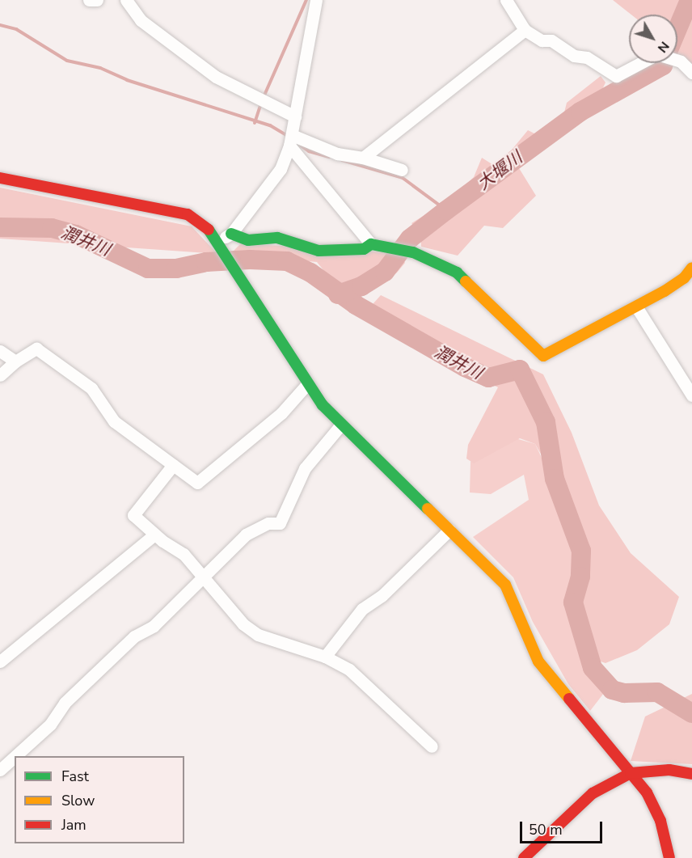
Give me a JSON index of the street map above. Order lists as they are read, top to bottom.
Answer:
{
  "water": ["大堰川", "潤井川"],
  "legend": ["Fast", "Slow", "Jam"],
  "scale_bar": "50 m",
  "north": "bottom right"
}
